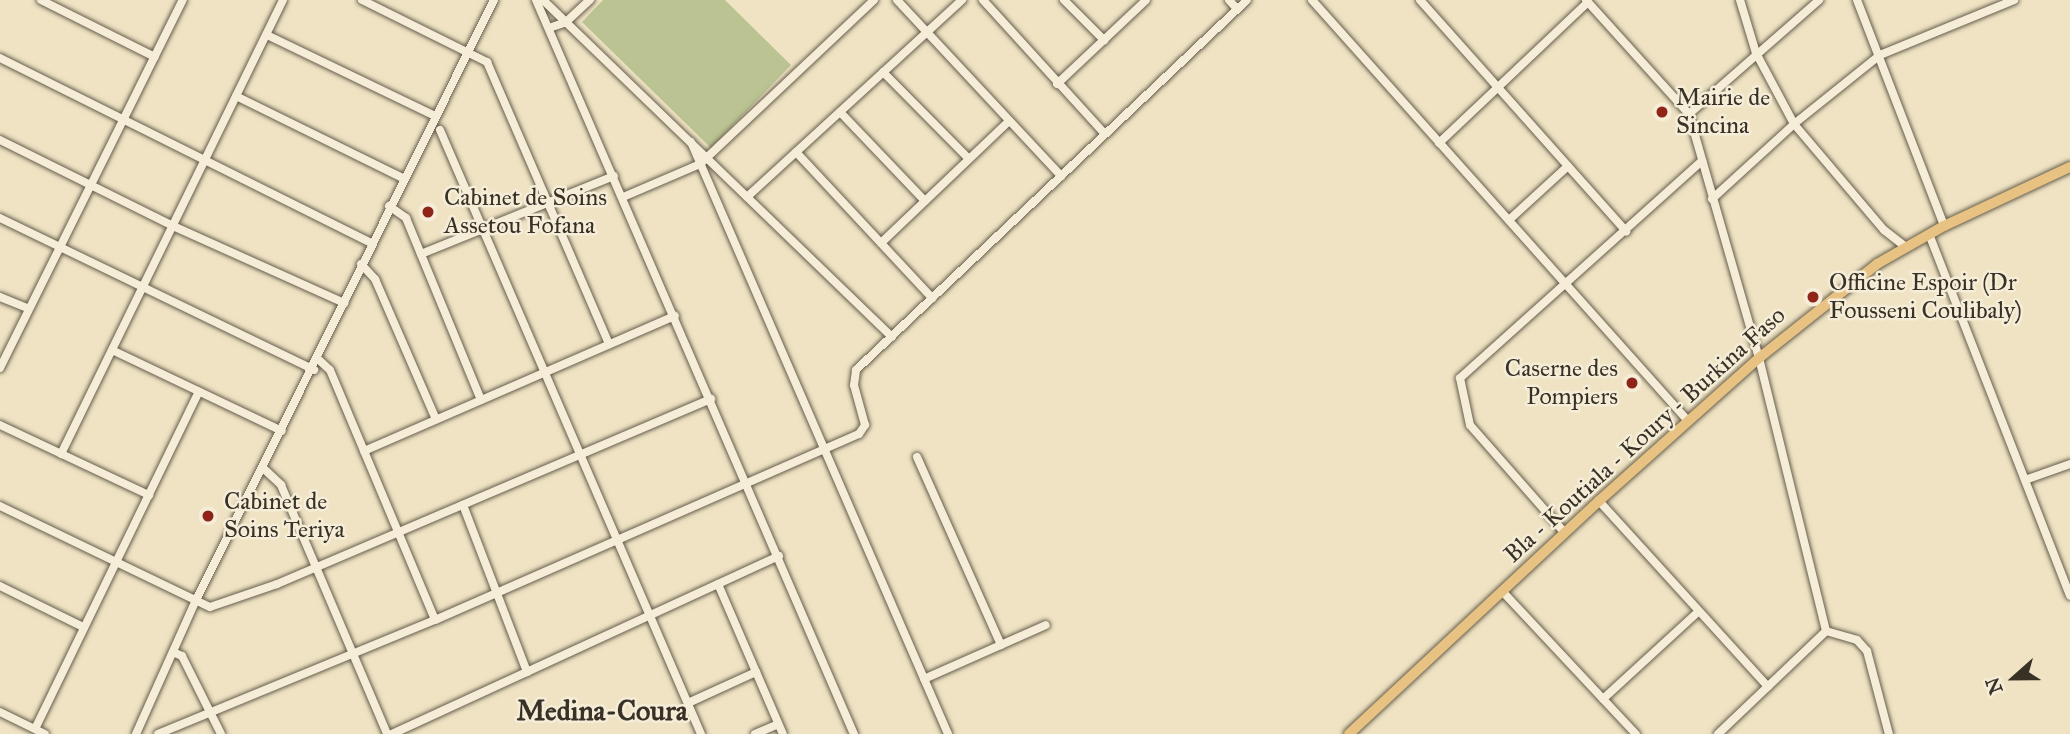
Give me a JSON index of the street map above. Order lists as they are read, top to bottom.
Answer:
{
  "streets": {
    "main road": ["Bla - Koutiala - Koury - Burkina Faso"]
  },
  "districts": ["Medina-Coura"],
  "places": [
    "Mairie de Sincina",
    "Cabinet de Soins Assetou Fofana",
    "Officine Espoir (Dr Fousseni Coulibaly)",
    "Caserne des Pompiers",
    "Cabinet de Soins Teriya"
  ],
  "north": "left"
}
